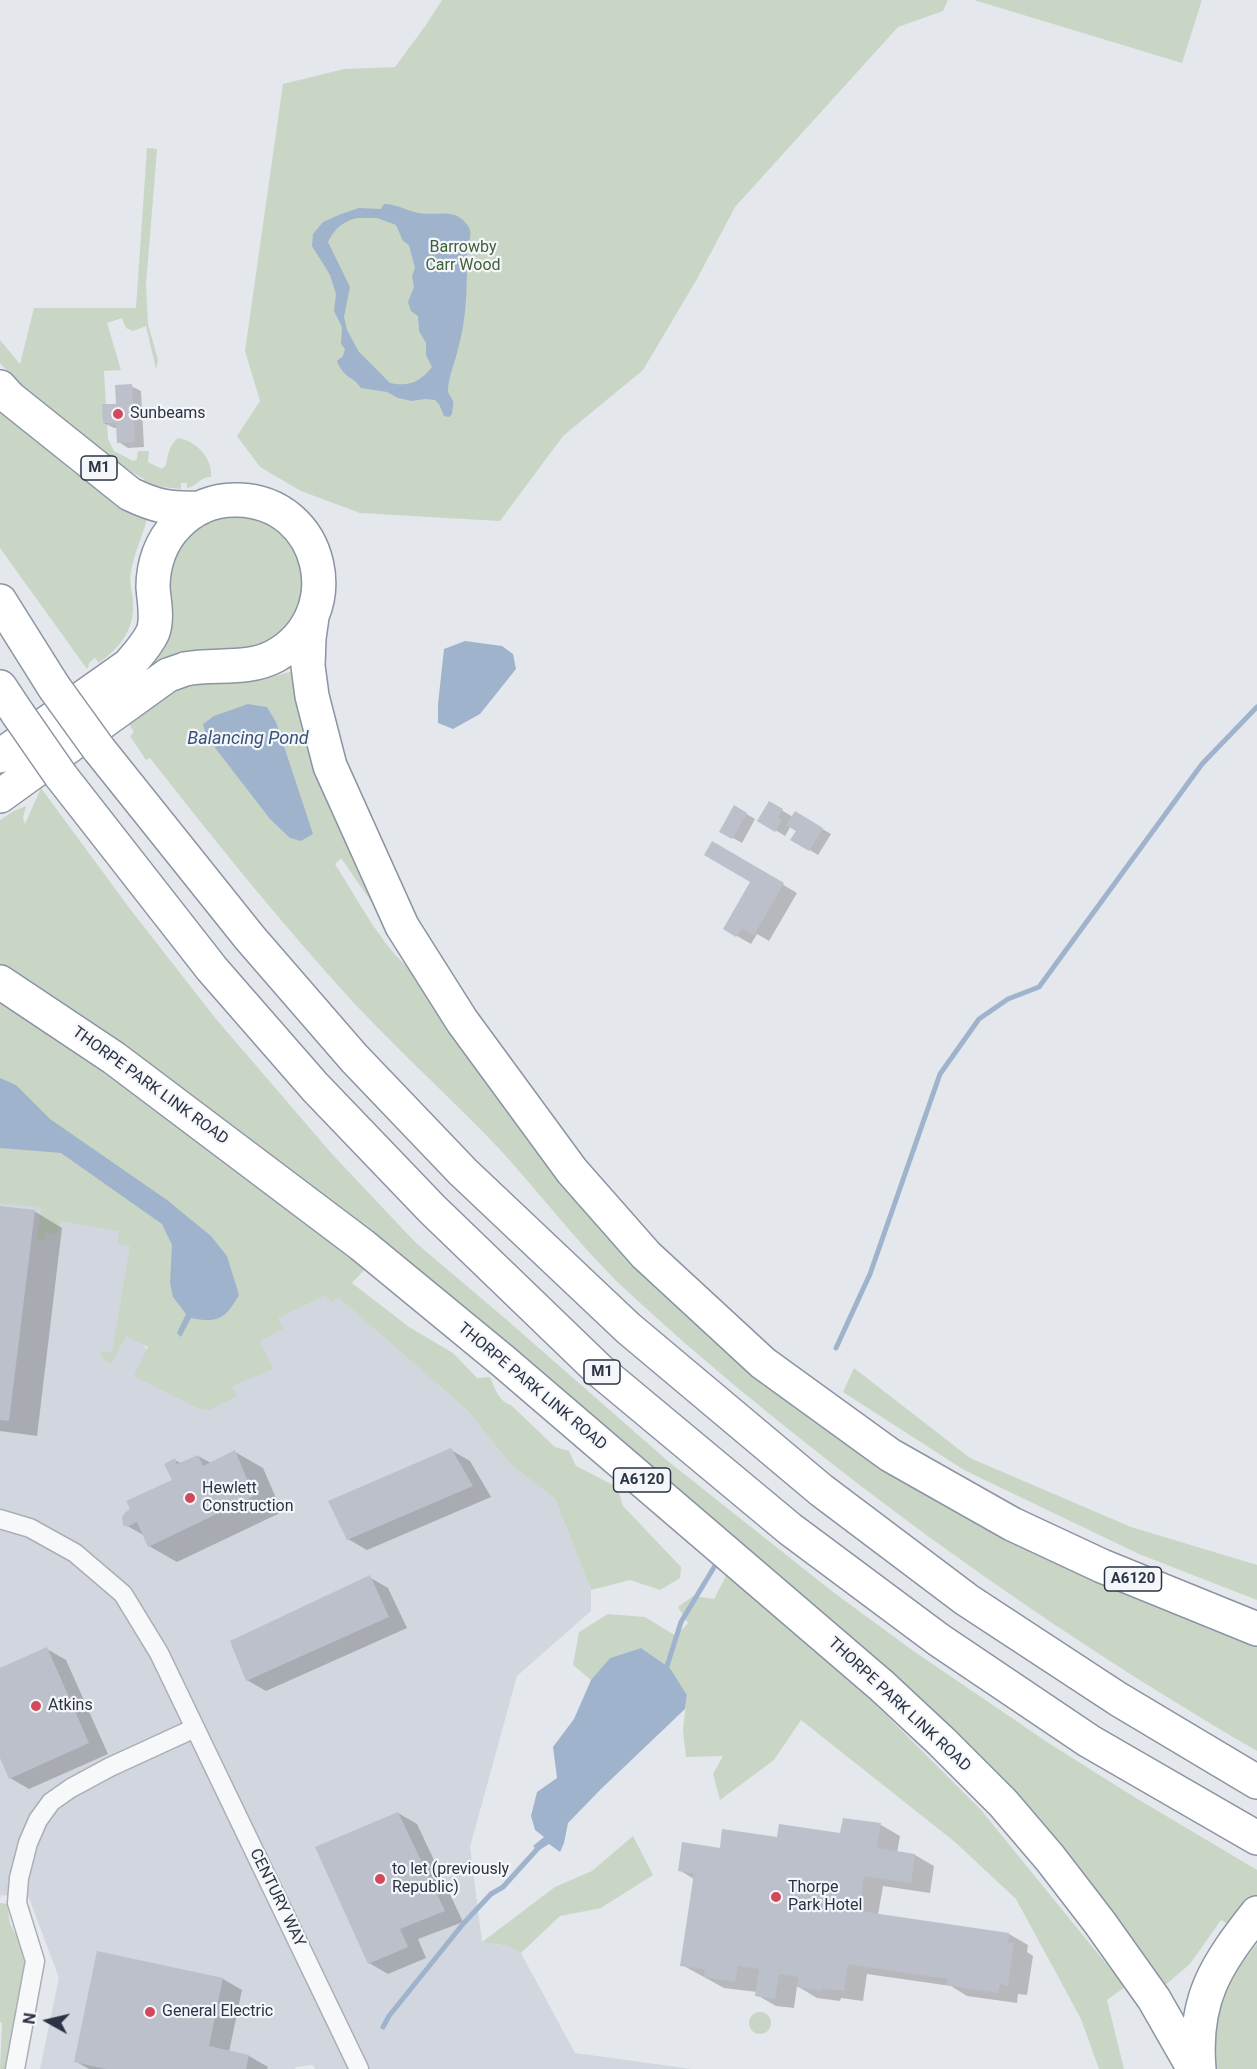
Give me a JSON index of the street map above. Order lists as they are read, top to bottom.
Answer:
{
  "streets": {
    "highway": ["M1", "THORPE PARK LINK ROAD", "A6120"],
    "street": ["CENTURY WAY"]
  },
  "water": ["Balancing Pond"],
  "parks": ["Barrowby Carr Wood"],
  "places": [
    "Sunbeams",
    "Hewlett Construction",
    "Atkins",
    "to let (previously Republic)",
    "Thorpe Park Hotel",
    "General Electric"
  ],
  "north": "left"
}
